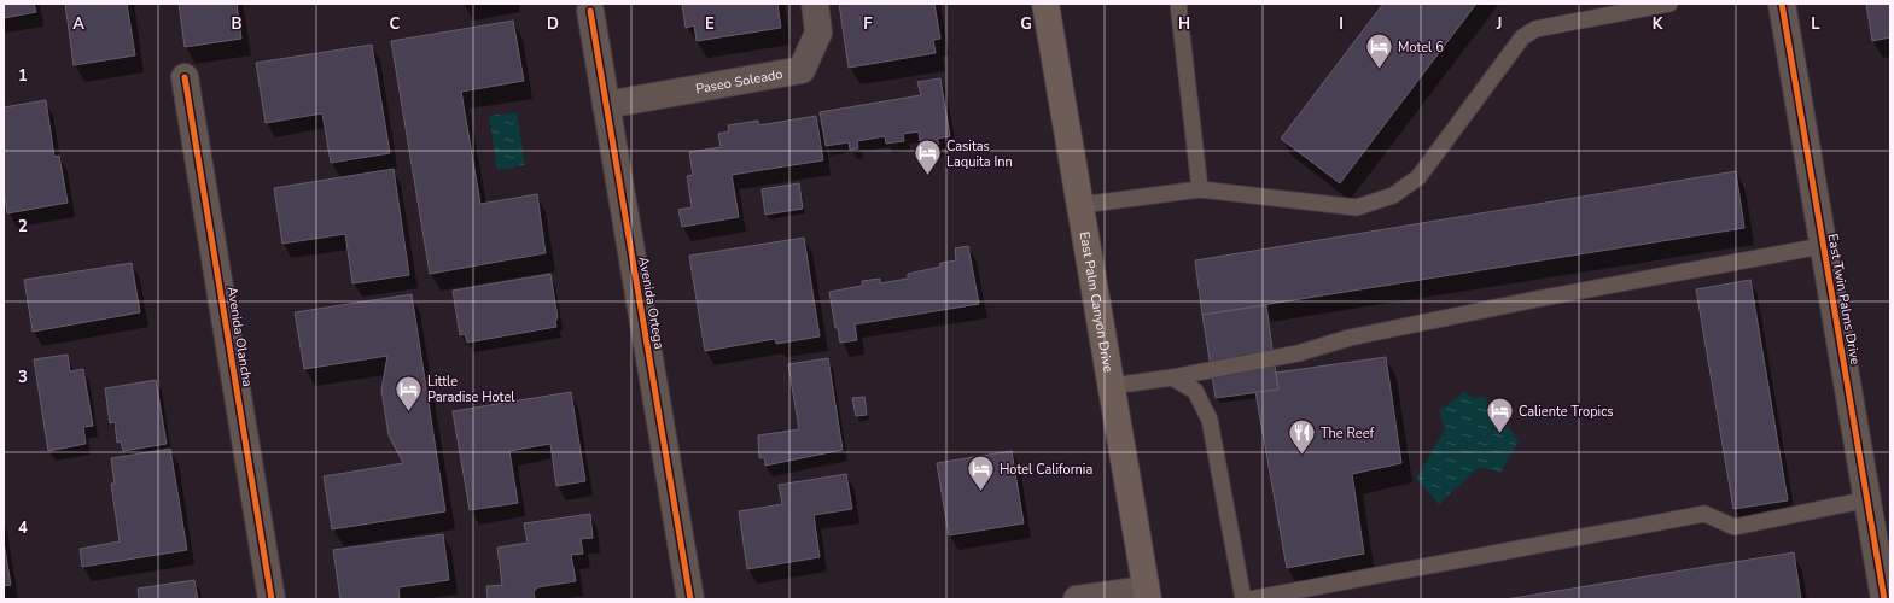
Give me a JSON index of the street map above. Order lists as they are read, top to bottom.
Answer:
{
  "streets": {
    "main road": ["East Palm Canyon Drive"],
    "street": [
      "Paseo Soleado",
      "East Twin Palms Drive",
      "Avenida Ortega",
      "Avenida Olancha"
    ]
  },
  "crossings": [
    ["Paseo Soleado", "Avenida Ortega"]
  ],
  "places": {
    "hotel": [
      "Motel 6",
      "Casitas Laquita Inn",
      "Little Paradise Hotel",
      "Caliente Tropics",
      "Hotel California"
    ],
    "restaurant": ["The Reef"]
  },
  "grid": {
    "columns": [
      "A",
      "B",
      "C",
      "D",
      "E",
      "F",
      "G",
      "H",
      "I",
      "J",
      "K",
      "L"
    ],
    "rows": [
      "1",
      "2",
      "3",
      "4"
    ]
  }
}
